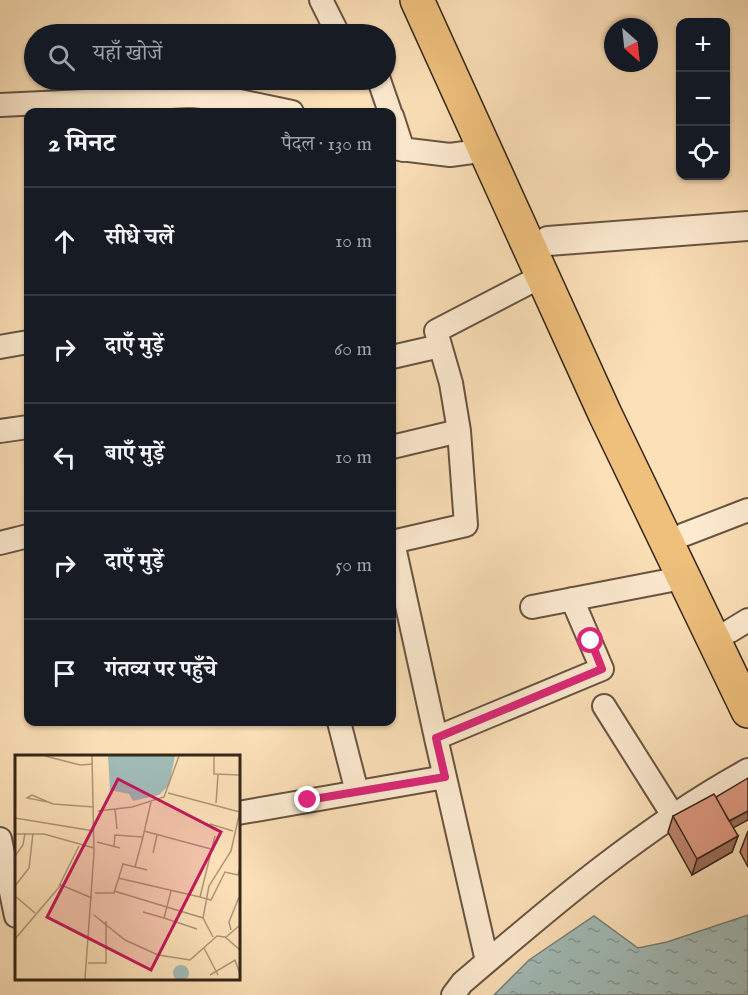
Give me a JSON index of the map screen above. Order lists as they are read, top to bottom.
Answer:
{
  "north": "bottom right",
  "page": {
    "map_buttons": ["+", "−"],
    "search": "यहाँ खोजें",
    "heading": ["2 मिनट", "पैदल · 130 m"],
    "list": [
      ["सीधे चलें", "10 m"],
      ["दाएँ मुड़ें", "60 m"],
      ["बाएँ मुड़ें", "10 m"],
      ["दाएँ मुड़ें", "50 m"],
      "गंतव्य पर पहुँचे"
    ]
  }
}
